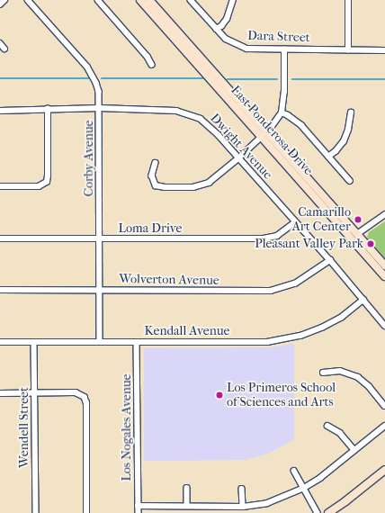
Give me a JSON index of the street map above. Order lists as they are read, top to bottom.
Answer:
{
  "streets": {
    "main road": ["East Ponderosa Drive"],
    "street": [
      "Dara Street",
      "Dwight Avenue",
      "Corby Avenue",
      "Loma Drive",
      "Wolverton Avenue",
      "Kendall Avenue",
      "Wendell Street",
      "Los Nogales Avenue"
    ]
  },
  "crossings": [
    ["Dwight Avenue", "Corby Avenue"],
    ["Dwight Avenue", "Loma Drive"],
    ["Dwight Avenue", "Wolverton Avenue"],
    ["Dwight Avenue", "Kendall Avenue"],
    ["Corby Avenue", "Loma Drive"],
    ["Corby Avenue", "Wolverton Avenue"],
    ["Corby Avenue", "Kendall Avenue"],
    ["Kendall Avenue", "Wendell Street"],
    ["Kendall Avenue", "Los Nogales Avenue"]
  ],
  "places": ["Camarillo Art Center", "Pleasant Valley Park", "Los Primeros School of Sciences and Arts"]
}
